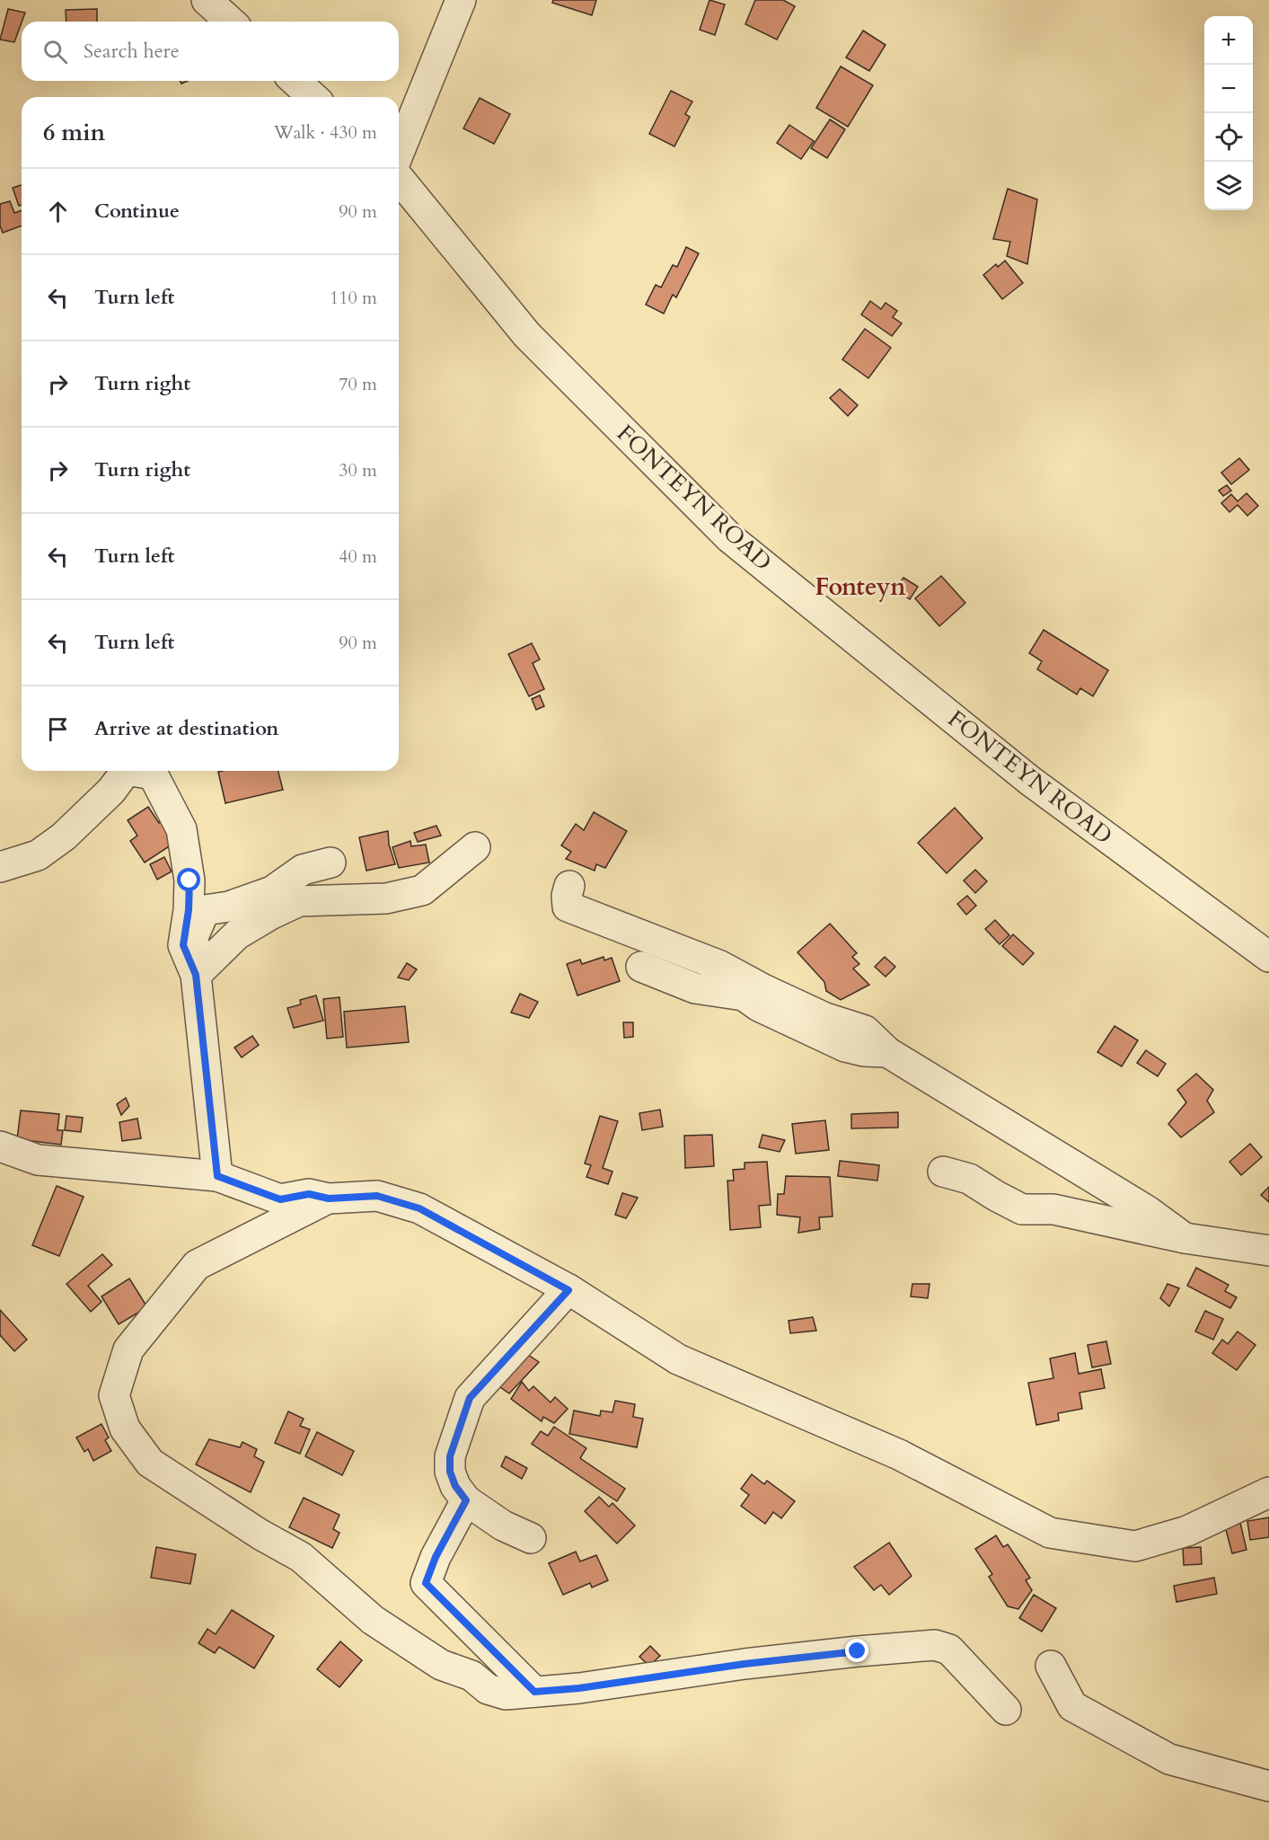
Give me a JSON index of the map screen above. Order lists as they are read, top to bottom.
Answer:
{
  "streets": {
    "street": ["FONTEYN ROAD"]
  },
  "districts": ["Fonteyn"],
  "page": {
    "map_buttons": ["+", "−"],
    "search": "Search here",
    "heading": ["6 min", "Walk · 430 m"],
    "list": [
      ["Continue", "90 m"],
      ["Turn left", "110 m"],
      ["Turn right", "70 m"],
      ["Turn right", "30 m"],
      ["Turn left", "40 m"],
      ["Turn left", "90 m"],
      "Arrive at destination"
    ]
  }
}
